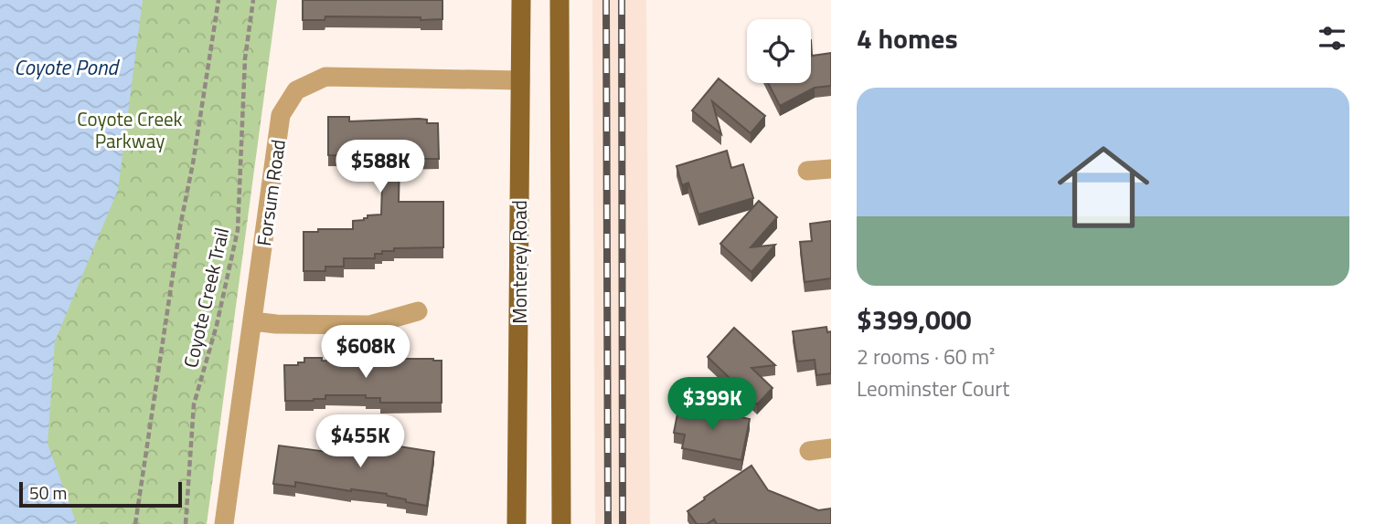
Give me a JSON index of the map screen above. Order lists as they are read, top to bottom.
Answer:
{
  "streets": {
    "main road": ["Monterey Road"],
    "street": ["Forsum Road"],
    "path": ["Coyote Creek Trail"]
  },
  "crossings": [
    ["Forsum Road", "Monterey Road"]
  ],
  "water": ["Coyote Pond"],
  "parks": ["Coyote Creek Parkway"],
  "scale_bar": "50 m",
  "page": {
    "heading": "4 homes",
    "list": [
      {
        "name": "$399,000",
        "note": "2 rooms · 60 m² · Leominster Court"
      }
    ],
    "price": [
      "$588K",
      "$608K",
      "$399K",
      "$455K"
    ],
    "scale": "50 m"
  }
}
